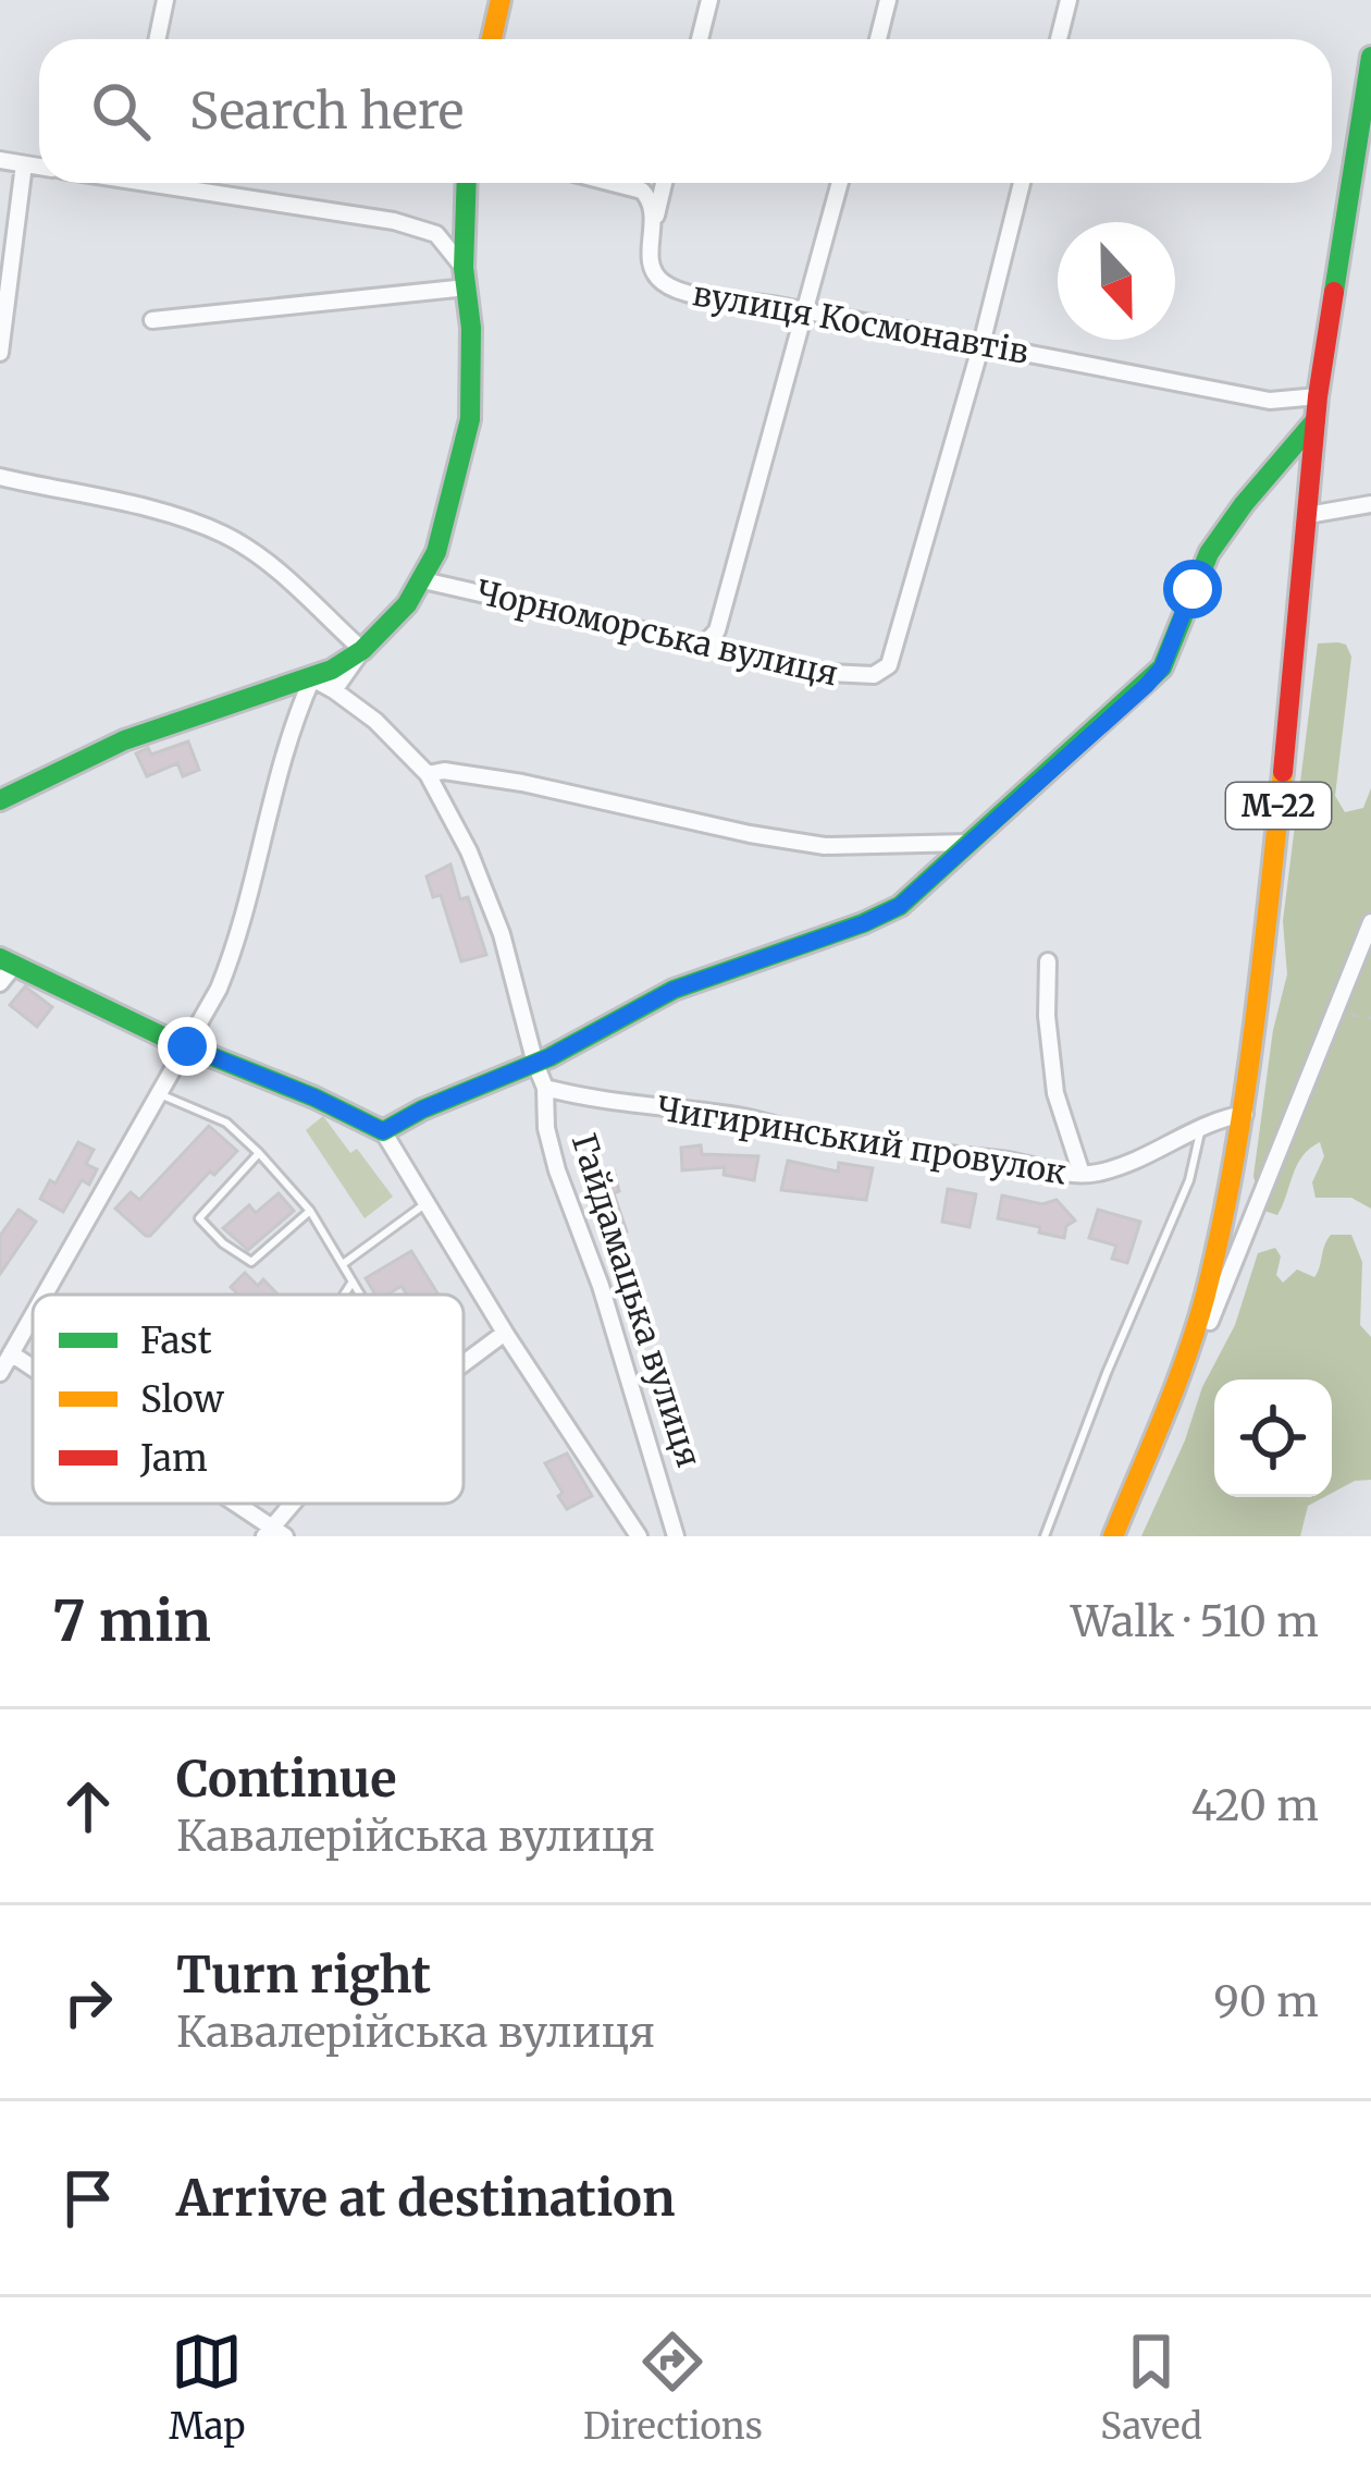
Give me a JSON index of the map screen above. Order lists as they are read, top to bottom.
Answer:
{
  "streets": {
    "main road": ["М-22"],
    "street": [
      "вулиця Космонавтів",
      "Чорноморська вулиця",
      "Чигиринський провулок",
      "Гайдамацька вулиця"
    ]
  },
  "crossings": [
    ["вулиця Космонавтів", "Чорноморська вулиця"],
    ["вулиця Космонавтів", "М-22"],
    ["М-22", "Чигиринський провулок"],
    ["Чигиринський провулок", "Гайдамацька вулиця"]
  ],
  "legend": ["Fast", "Slow", "Jam"],
  "north": "bottom",
  "page": {
    "search": "Search here",
    "heading": ["7 min", "Walk · 510 m"],
    "list": [
      ["Continue", "Кавалерійська вулиця", "420 m"],
      ["Turn right", "Кавалерійська вулиця", "90 m"],
      "Arrive at destination"
    ],
    "nav": ["Map", "Directions", "Saved"]
  }
}
